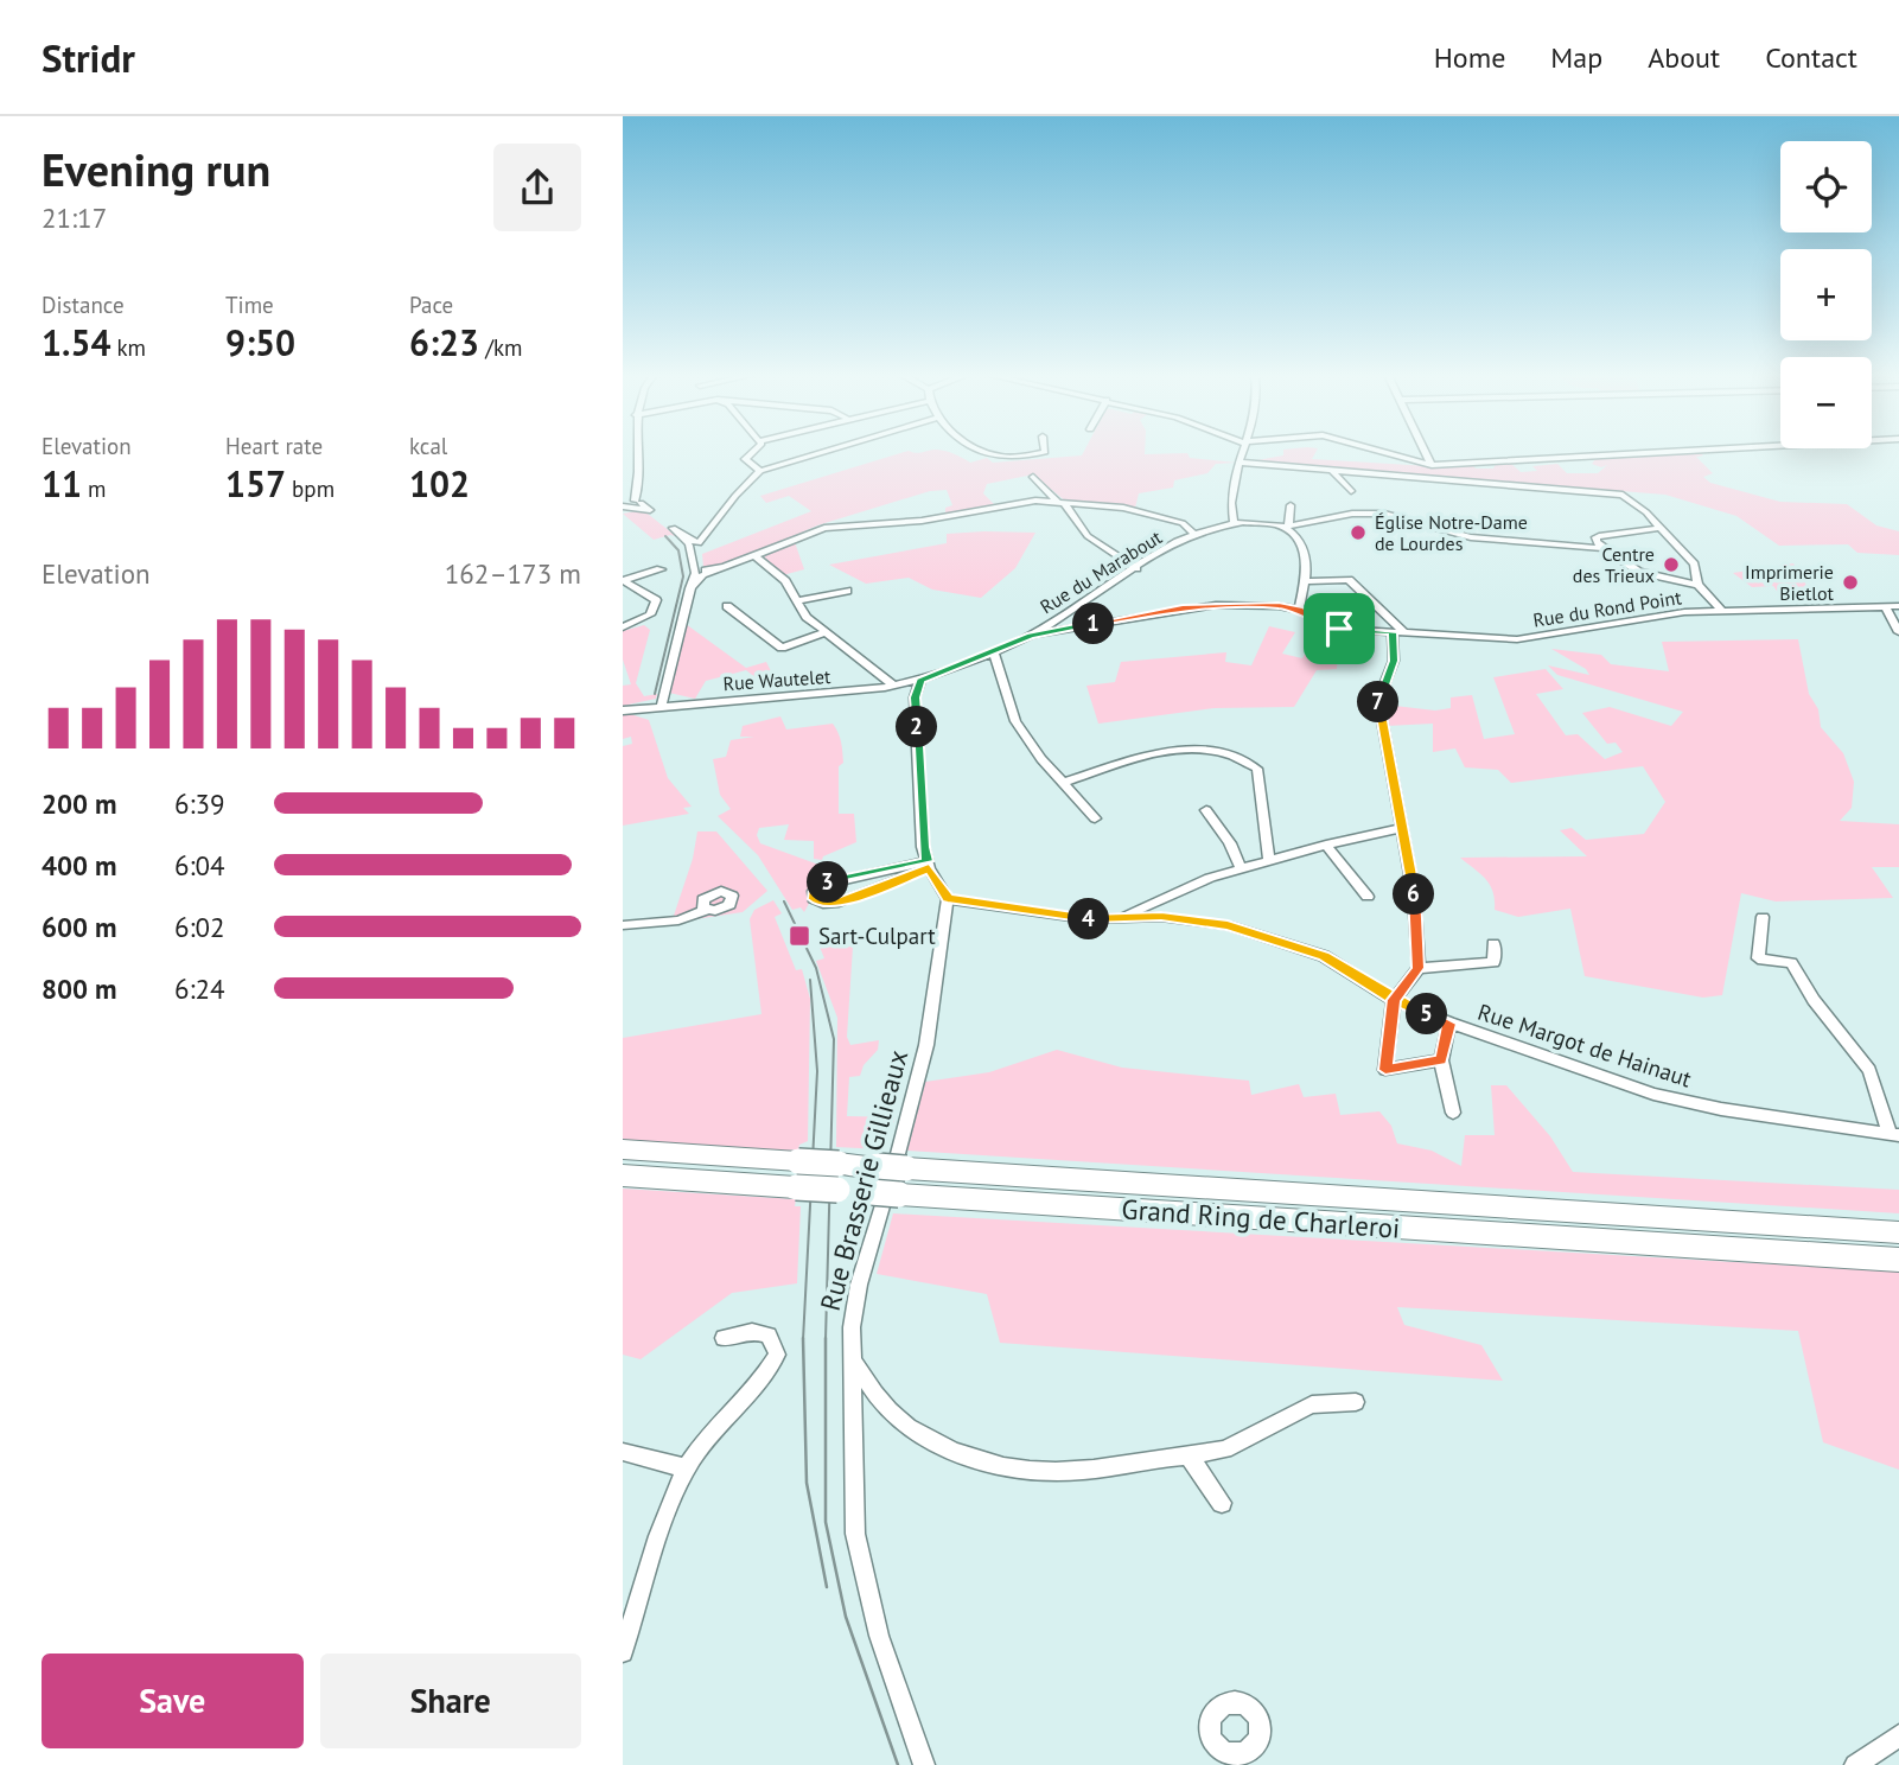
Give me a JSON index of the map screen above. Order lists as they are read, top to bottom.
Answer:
{
  "streets": {
    "highway": ["Grand Ring de Charleroi"],
    "street": [
      "Rue du Marabout",
      "Rue du Rond Point",
      "Rue Wautelet",
      "Rue Margot de Hainaut",
      "Rue Brasserie Gillieaux"
    ]
  },
  "crossings": [
    ["Rue du Marabout", "Rue du Rond Point"],
    ["Rue du Marabout", "Rue Wautelet"],
    ["Rue Margot de Hainaut", "Rue Brasserie Gillieaux"]
  ],
  "places": {
    "other": ["Église Notre-Dame de Lourdes", "Centre des Trieux", "Imprimerie Bietlot"],
    "transit": ["Sart-Culpart"]
  },
  "page": {
    "header": "Stridr",
    "nav": [
      "Home",
      "Map",
      "About",
      "Contact"
    ],
    "heading": ["Evening run", "21:17"],
    "map_buttons": ["+", "−"],
    "stats": [
      ["Distance", "1.54 km"],
      ["Time", "9:50"],
      ["Pace", "6:23 /km"],
      ["Elevation", "11 m"],
      ["Heart rate", "157 bpm"],
      ["kcal", "102"]
    ],
    "chart": ["Elevation", "162–173 m"],
    "pins": [
      "1",
      "7",
      "2",
      "3",
      "6",
      "4",
      "5"
    ],
    "list": [
      {
        "name": "200 m",
        "note": "6:39"
      },
      {
        "name": "400 m",
        "note": "6:04"
      },
      {
        "name": "600 m",
        "note": "6:02"
      },
      {
        "name": "800 m",
        "note": "6:24"
      }
    ],
    "buttons": ["Save", "Share"]
  }
}
